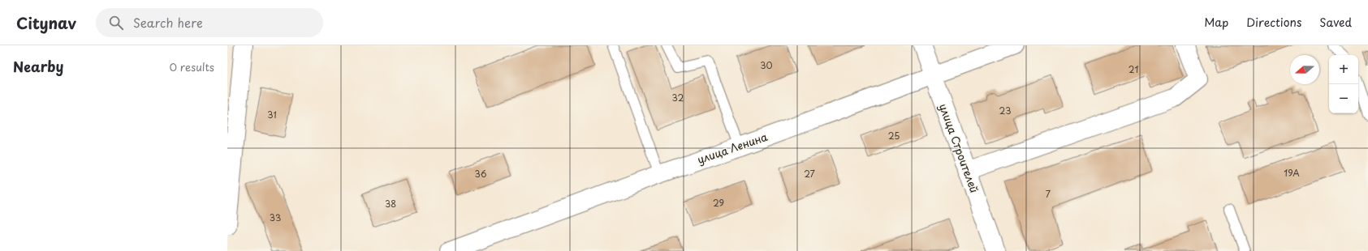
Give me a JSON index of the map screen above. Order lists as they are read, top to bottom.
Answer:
{
  "streets": {
    "street": ["улица Ленина", "улица Строителей"]
  },
  "crossings": [
    ["улица Ленина", "улица Строителей"]
  ],
  "house_numbers": [
    "30",
    "21",
    "32",
    "23",
    "31",
    "25",
    "19А",
    "36",
    "27",
    "7",
    "29",
    "38",
    "33"
  ],
  "north": "left",
  "page": {
    "header": "Citynav",
    "search": "Search here",
    "nav": ["Map", "Directions", "Saved"],
    "heading": ["Nearby", "0 results"],
    "map_buttons": ["+", "−"]
  }
}
